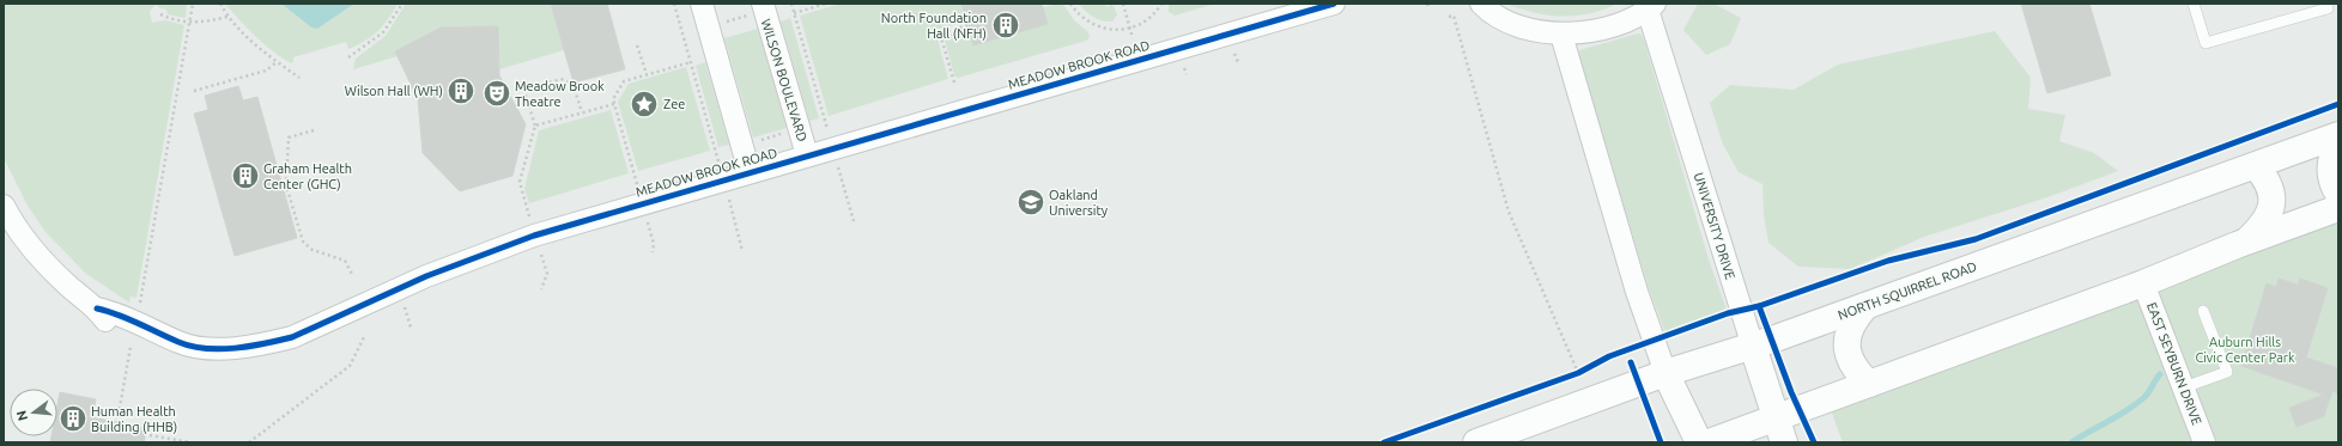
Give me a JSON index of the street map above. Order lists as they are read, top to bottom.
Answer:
{
  "streets": {
    "main road": ["UNIVERSITY DRIVE", "NORTH SQUIRREL ROAD"],
    "street": ["MEADOW BROOK ROAD", "WILSON BOULEVARD", "EAST SEYBURN DRIVE"]
  },
  "crossings": [
    ["MEADOW BROOK ROAD", "WILSON BOULEVARD"],
    ["UNIVERSITY DRIVE", "NORTH SQUIRREL ROAD"]
  ],
  "parks": ["Auburn Hills Civic Center Park"],
  "places": {
    "building": [
      "North Foundation Hall (NFH)",
      "Wilson Hall (WH)",
      "Graham Health Center (GHC)",
      "Human Health Building (HHB)"
    ],
    "theatre": ["Meadow Brook Theatre"],
    "place": ["Zee"],
    "school or university": ["Oakland University"]
  },
  "north": "left"
}
